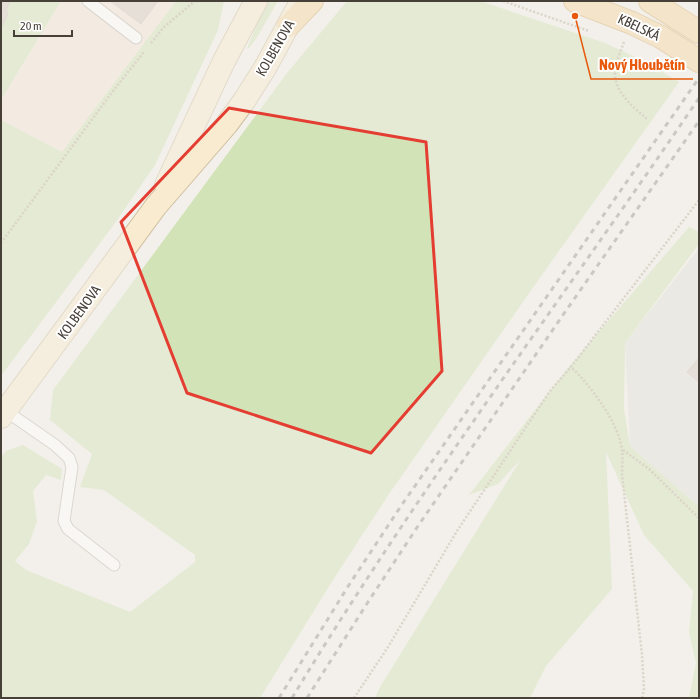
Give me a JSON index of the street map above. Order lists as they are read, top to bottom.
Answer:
{
  "streets": {
    "main road": ["KBELSKÁ", "KOLBENOVA"]
  },
  "places": ["Nový Hloubětín"],
  "scale_bar": "20 m"
}
